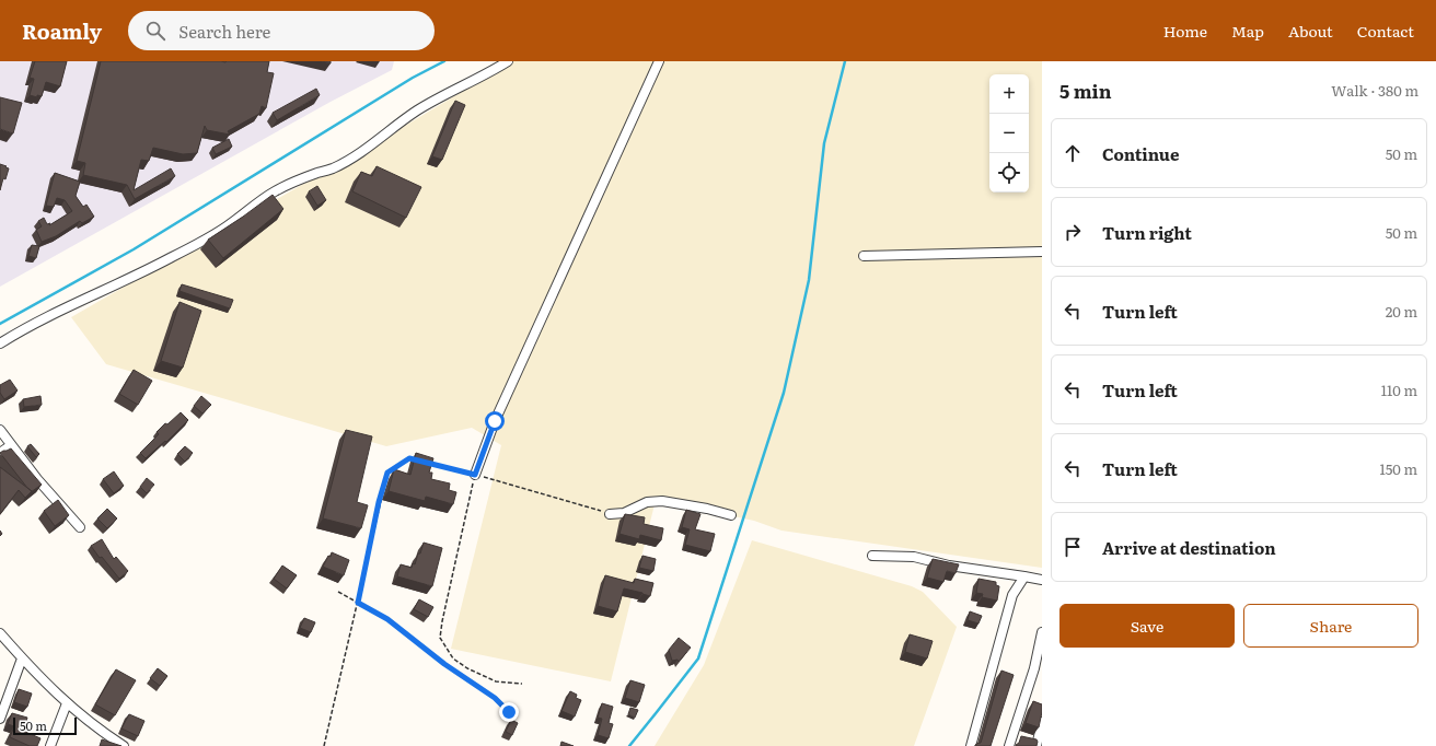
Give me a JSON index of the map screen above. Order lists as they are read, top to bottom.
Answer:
{
  "scale_bar": "50 m",
  "page": {
    "header": "Roamly",
    "search": "Search here",
    "nav": [
      "Home",
      "Map",
      "About",
      "Contact"
    ],
    "heading": ["5 min", "Walk · 380 m"],
    "map_buttons": ["+", "−"],
    "list": [
      ["Continue", "50 m"],
      ["Turn right", "50 m"],
      ["Turn left", "20 m"],
      ["Turn left", "110 m"],
      ["Turn left", "150 m"],
      "Arrive at destination"
    ],
    "buttons": ["Save", "Share"],
    "scale": "50 m"
  }
}
